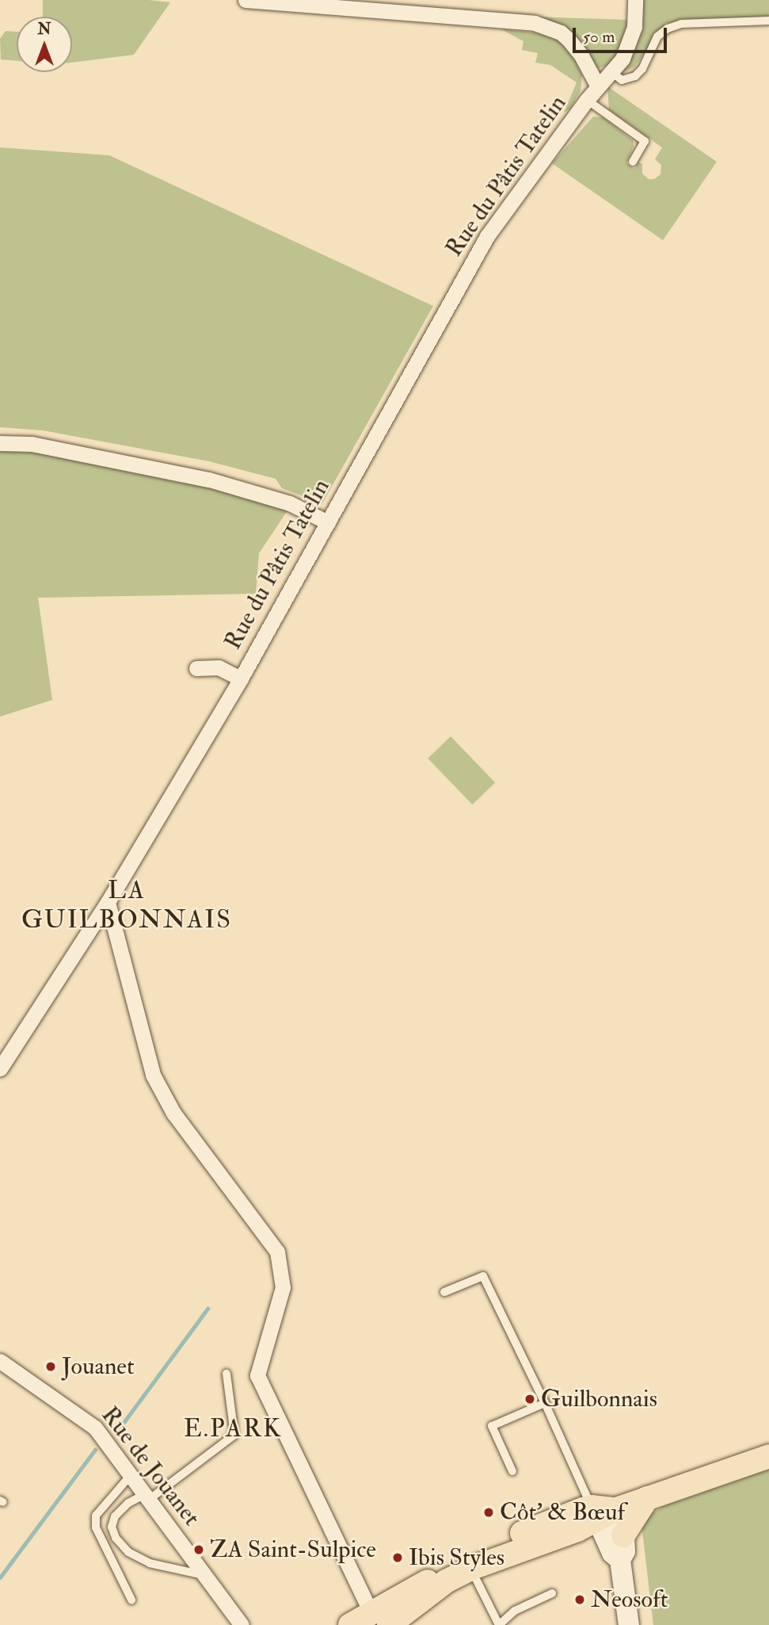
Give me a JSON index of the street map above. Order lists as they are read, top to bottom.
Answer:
{
  "streets": {
    "street": ["Rue du Pâtis Tatelin", "Rue de Jouanet"]
  },
  "districts": ["LA GUILBONNAIS", "E.PARK"],
  "places": [
    "Jouanet",
    "Guilbonnais",
    "Côt' & Bœuf",
    "ZA Saint-Sulpice",
    "Ibis Styles",
    "Neosoft"
  ],
  "scale_bar": "50 m",
  "north": "top"
}
